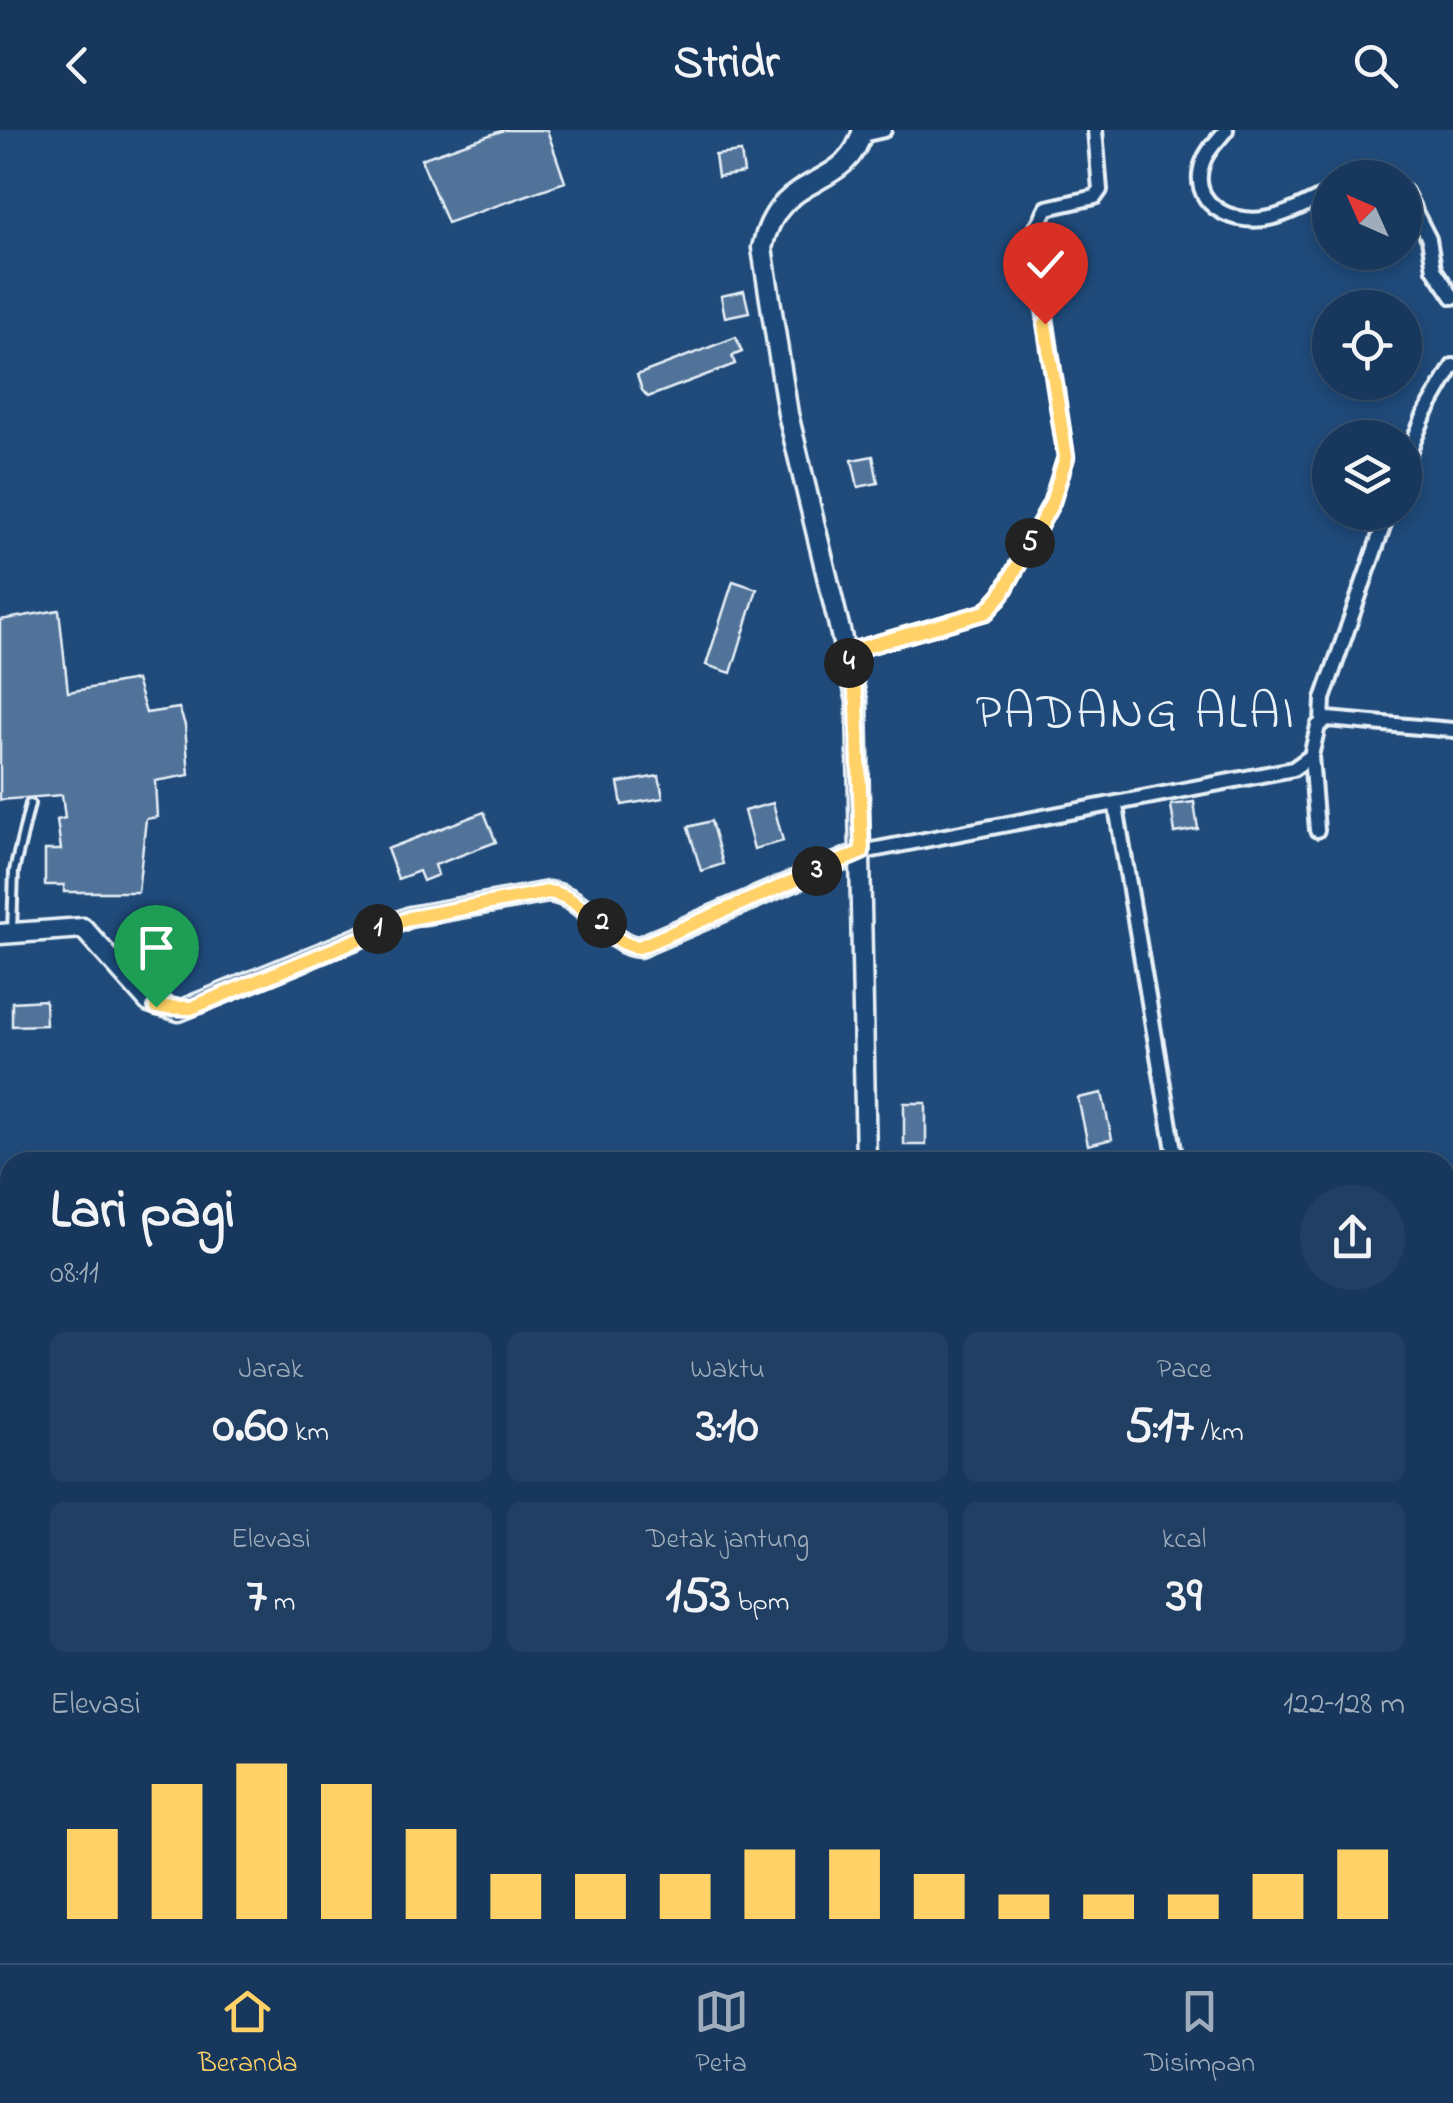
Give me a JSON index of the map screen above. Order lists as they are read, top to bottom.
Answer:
{
  "districts": ["PADANG ALAI"],
  "north": "top left",
  "page": {
    "header": "Stridr",
    "pins": [
      "5",
      "4",
      "3",
      "2",
      "1"
    ],
    "heading": ["Lari pagi", "08:11"],
    "stats": [
      ["Jarak", "0.60 km"],
      ["Waktu", "3:10"],
      ["Pace", "5:17 /km"],
      ["Elevasi", "7 m"],
      ["Detak jantung", "153 bpm"],
      ["kcal", "39"]
    ],
    "chart": ["Elevasi", "122–128 m"],
    "tabs": ["Beranda", "Peta", "Disimpan"]
  }
}
